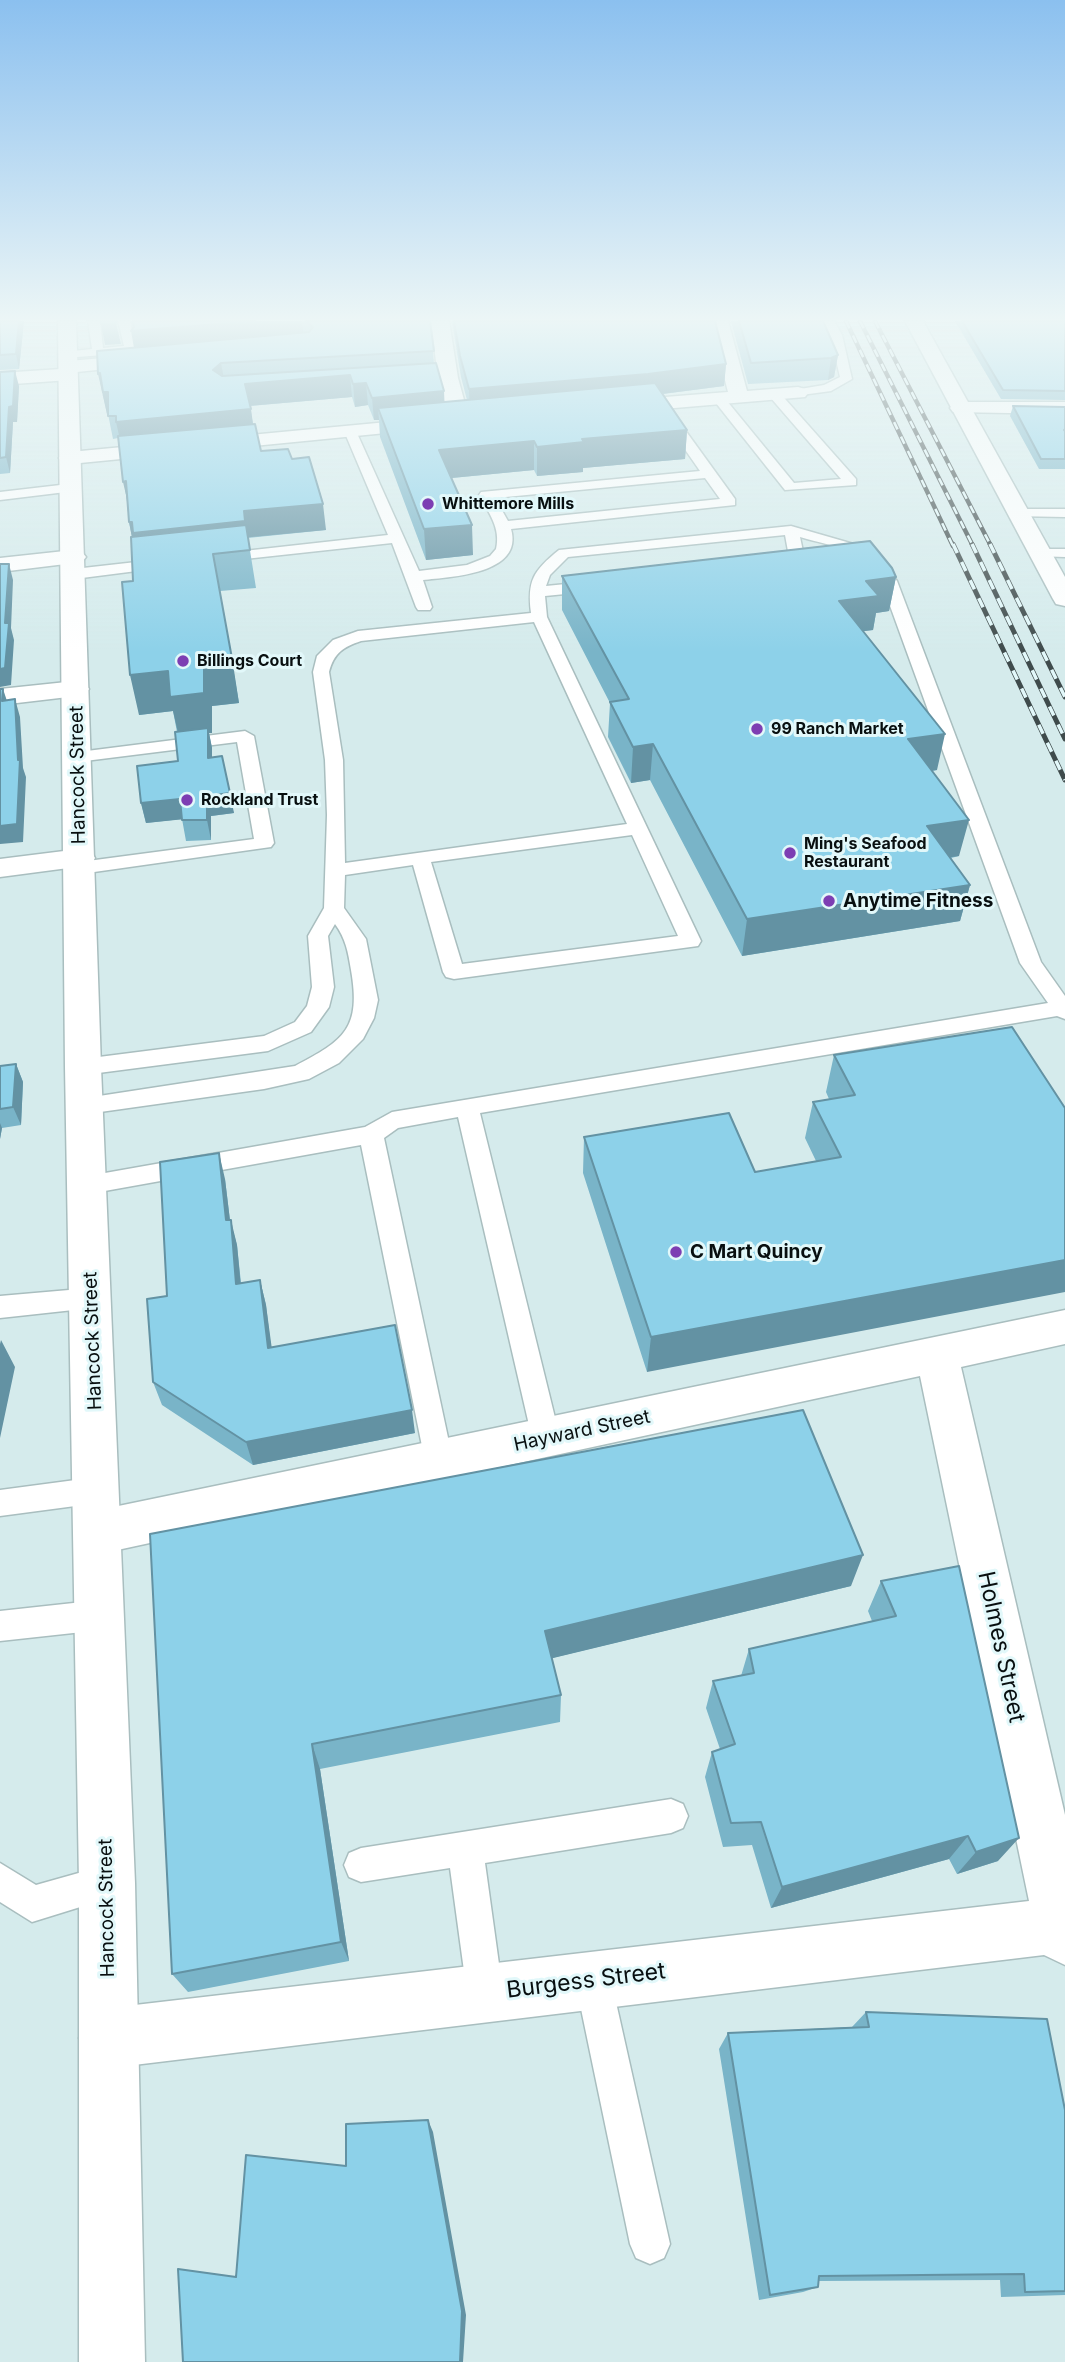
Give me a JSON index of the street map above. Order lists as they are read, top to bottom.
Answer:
{
  "streets": {
    "street": [
      "Hancock Street",
      "Hayward Street",
      "Holmes Street",
      "Burgess Street"
    ]
  },
  "crossings": [
    ["Hancock Street", "Hayward Street"],
    ["Hancock Street", "Burgess Street"],
    ["Hayward Street", "Holmes Street"],
    ["Holmes Street", "Burgess Street"]
  ],
  "places": [
    "Whittemore Mills",
    "Billings Court",
    "99 Ranch Market",
    "Rockland Trust",
    "Ming's Seafood Restaurant",
    "Anytime Fitness",
    "C Mart Quincy"
  ]
}
